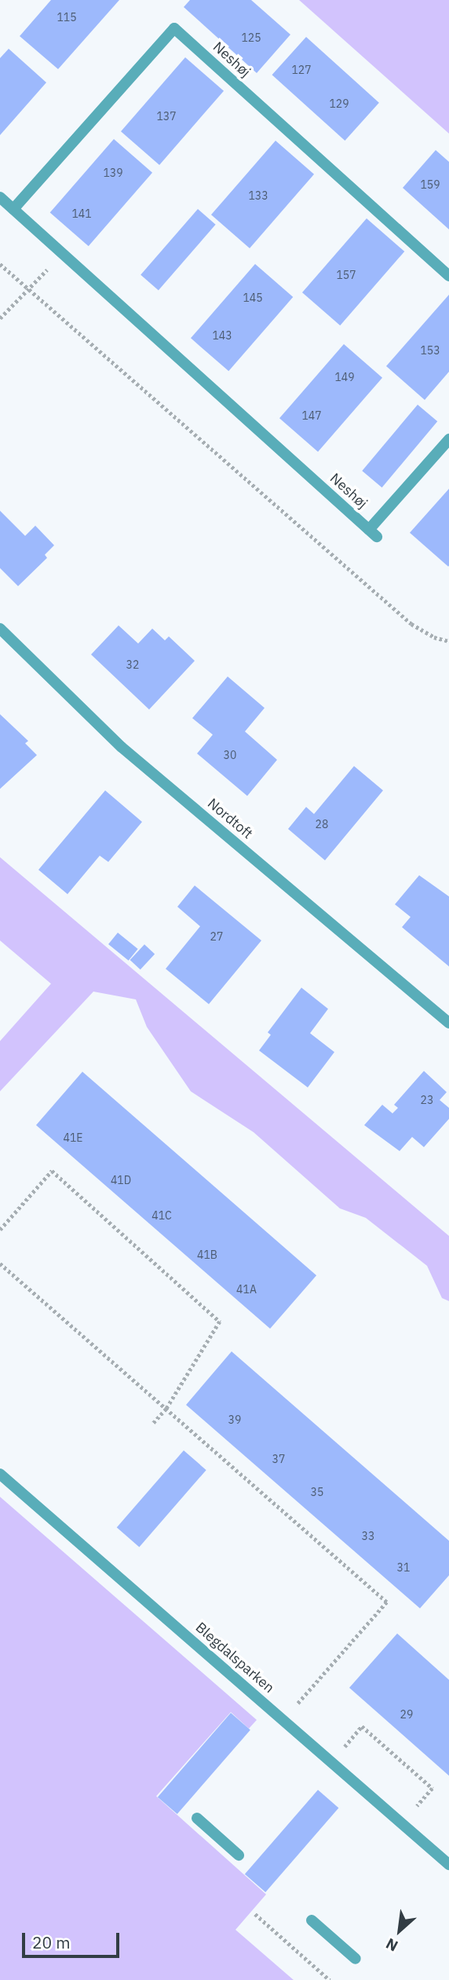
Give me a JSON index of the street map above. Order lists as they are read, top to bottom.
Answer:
{
  "streets": {
    "street": ["Neshøj", "Nordtoft", "Blegdalsparken"]
  },
  "house_numbers": [
    "115",
    "125",
    "127",
    "129",
    "137",
    "139",
    "159",
    "133",
    "141",
    "157",
    "145",
    "143",
    "153",
    "149",
    "147",
    "32",
    "30",
    "28",
    "27",
    "23",
    "41E",
    "41D",
    "41C",
    "41B",
    "41A",
    "39",
    "37",
    "35",
    "33",
    "31",
    "29"
  ],
  "scale_bar": "20 m",
  "north": "bottom left"
}
